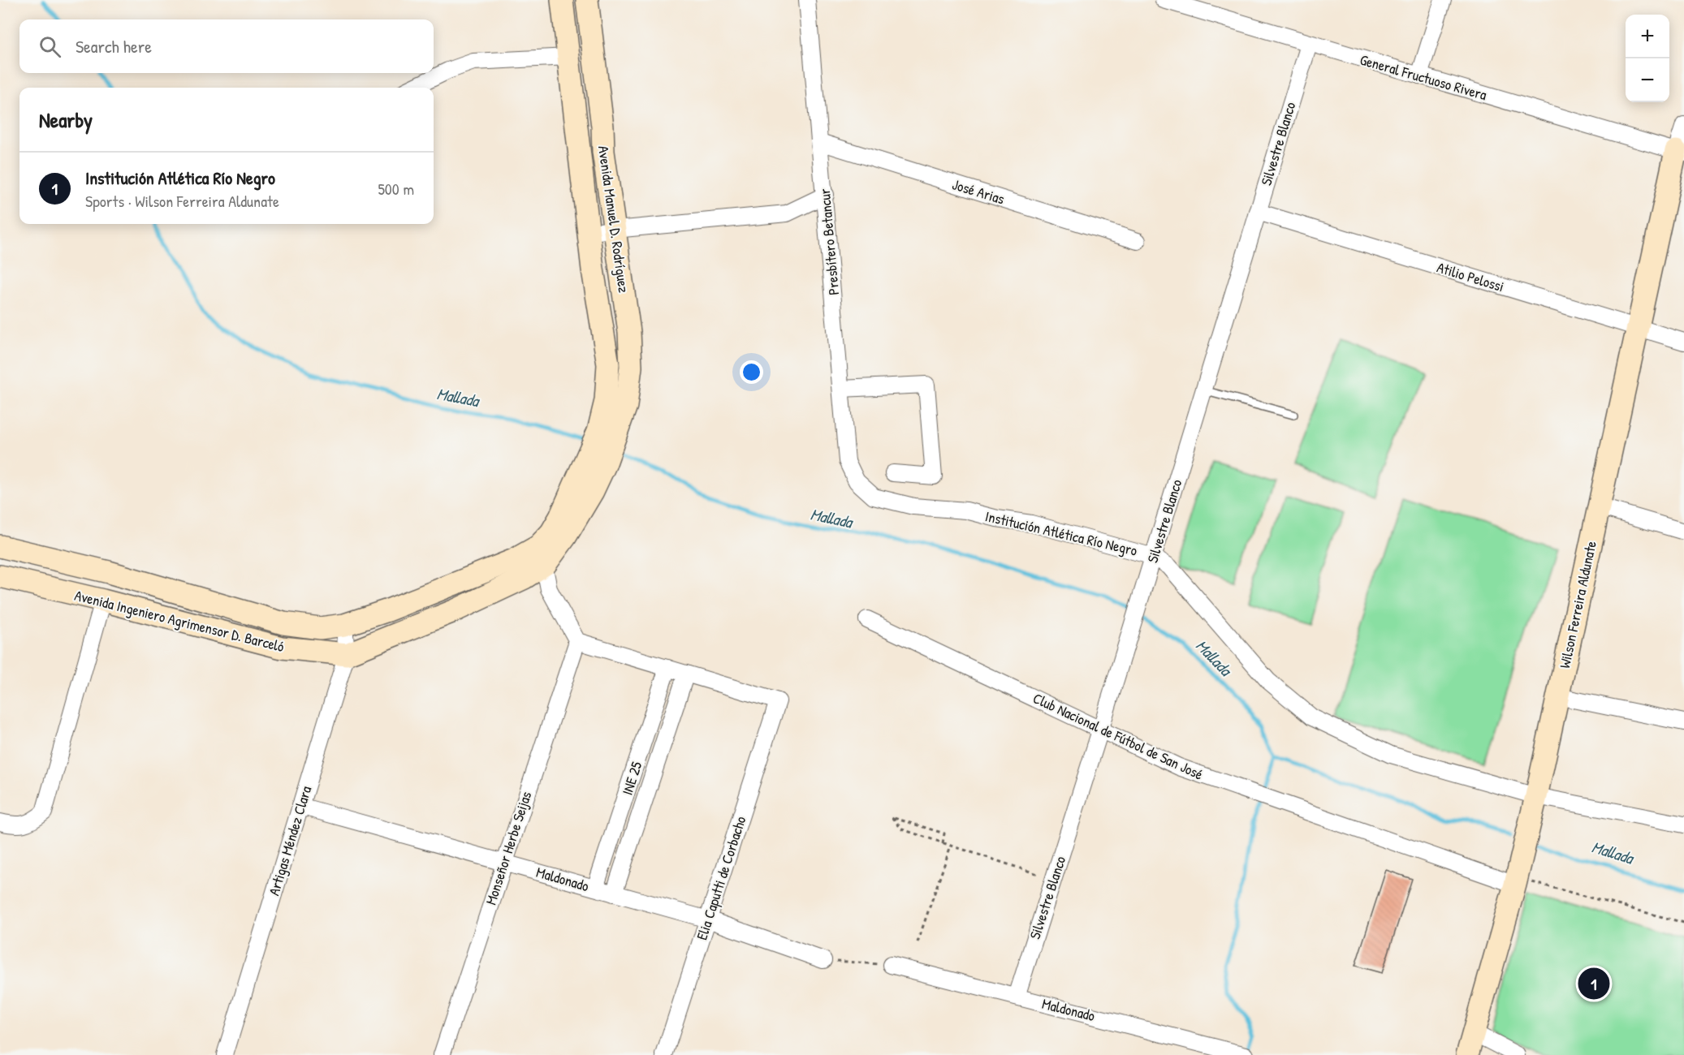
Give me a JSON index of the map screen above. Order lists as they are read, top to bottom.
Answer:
{
  "streets": {
    "street": [
      "General Fructuoso Rivera",
      "Silvestre Blanco",
      "José Arias",
      "Avenida Manuel D. Rodríguez",
      "Presbítero Betancur",
      "Atilio Pelossi",
      "Institución Atlética Río Negro",
      "Wilson Ferreira Aldunate",
      "Avenida Ingeniero Agrimensor D. Barceló",
      "Club Nacional de Fútbol de San José",
      "INE 25",
      "Artigas Méndez Clara",
      "Monseñor Herbe Seijas",
      "Elia Caputti de Corbacho",
      "Maldonado"
    ]
  },
  "crossings": [
    ["General Fructuoso Rivera", "Silvestre Blanco"],
    ["General Fructuoso Rivera", "Wilson Ferreira Aldunate"],
    ["Silvestre Blanco", "Atilio Pelossi"],
    ["Silvestre Blanco", "Institución Atlética Río Negro"],
    ["Silvestre Blanco", "Club Nacional de Fútbol de San José"],
    ["Silvestre Blanco", "Maldonado"],
    ["José Arias", "Presbítero Betancur"],
    ["Avenida Manuel D. Rodríguez", "Avenida Ingeniero Agrimensor D. Barceló"],
    ["Presbítero Betancur", "Institución Atlética Río Negro"],
    ["Atilio Pelossi", "Wilson Ferreira Aldunate"],
    ["Institución Atlética Río Negro", "Wilson Ferreira Aldunate"],
    ["Wilson Ferreira Aldunate", "Club Nacional de Fútbol de San José"],
    ["Avenida Ingeniero Agrimensor D. Barceló", "Artigas Méndez Clara"],
    ["INE 25", "Elia Caputti de Corbacho"],
    ["INE 25", "Maldonado"],
    ["Artigas Méndez Clara", "Maldonado"],
    ["Monseñor Herbe Seijas", "Maldonado"],
    ["Elia Caputti de Corbacho", "Maldonado"]
  ],
  "water": ["Mallada"],
  "page": {
    "map_buttons": ["+", "−"],
    "search": "Search here",
    "heading": "Nearby",
    "list": [
      {
        "mark": "1",
        "name": "Institución Atlética Río Negro",
        "note": "Sports · Wilson Ferreira Aldunate",
        "value": "500 m"
      }
    ],
    "pins": "1"
  }
}
